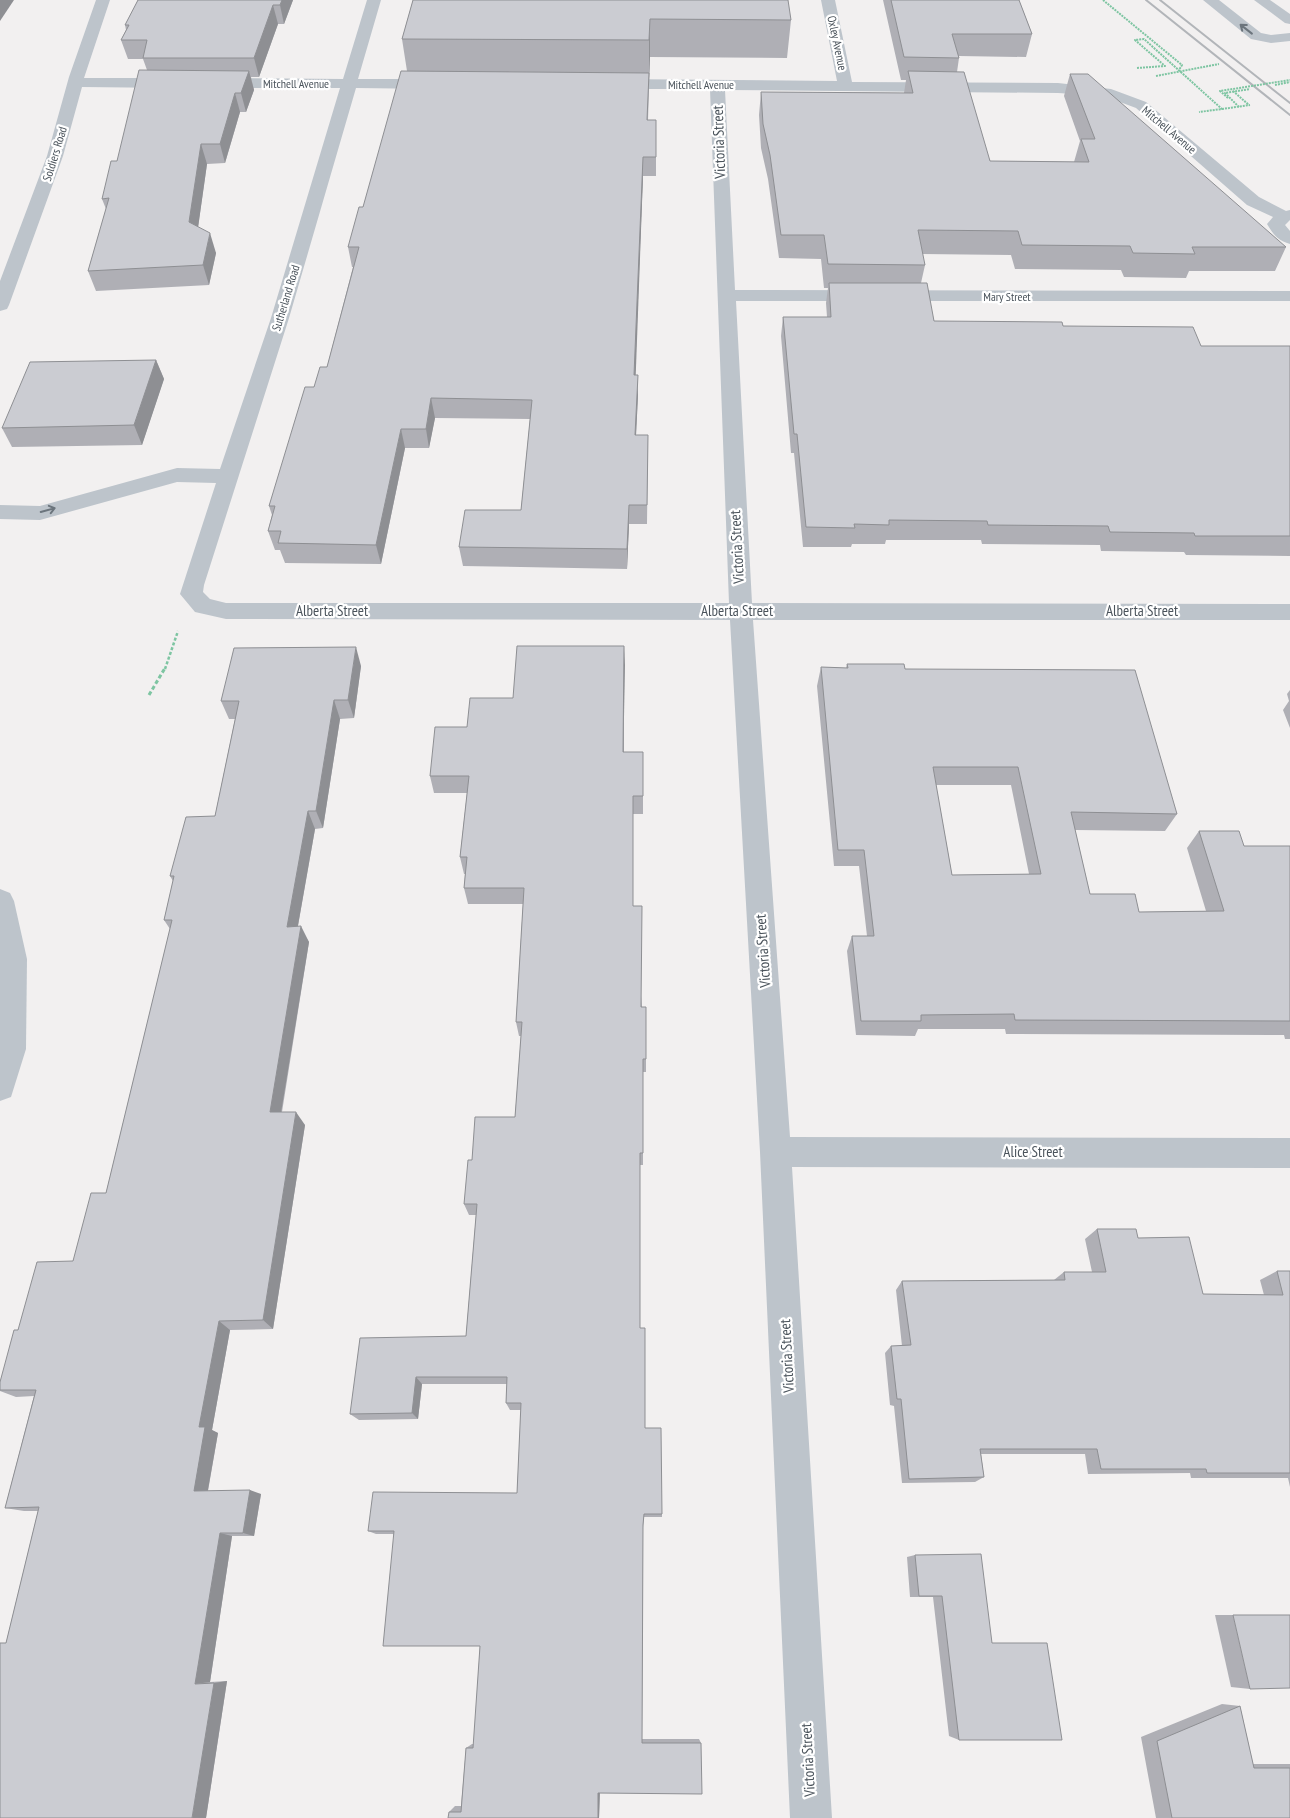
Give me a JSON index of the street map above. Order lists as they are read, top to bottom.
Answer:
{
  "streets": {
    "street": [
      "Oxley Avenue",
      "Mitchell Avenue",
      "Victoria Street",
      "Soldiers Road",
      "Mary Street",
      "Sutherland Road",
      "Alberta Street",
      "Alice Street"
    ]
  },
  "crossings": [
    ["Oxley Avenue", "Mitchell Avenue"],
    ["Mitchell Avenue", "Victoria Street"],
    ["Mitchell Avenue", "Soldiers Road"],
    ["Mitchell Avenue", "Sutherland Road"],
    ["Victoria Street", "Mary Street"],
    ["Victoria Street", "Alberta Street"],
    ["Victoria Street", "Alice Street"],
    ["Sutherland Road", "Alberta Street"]
  ]
}
